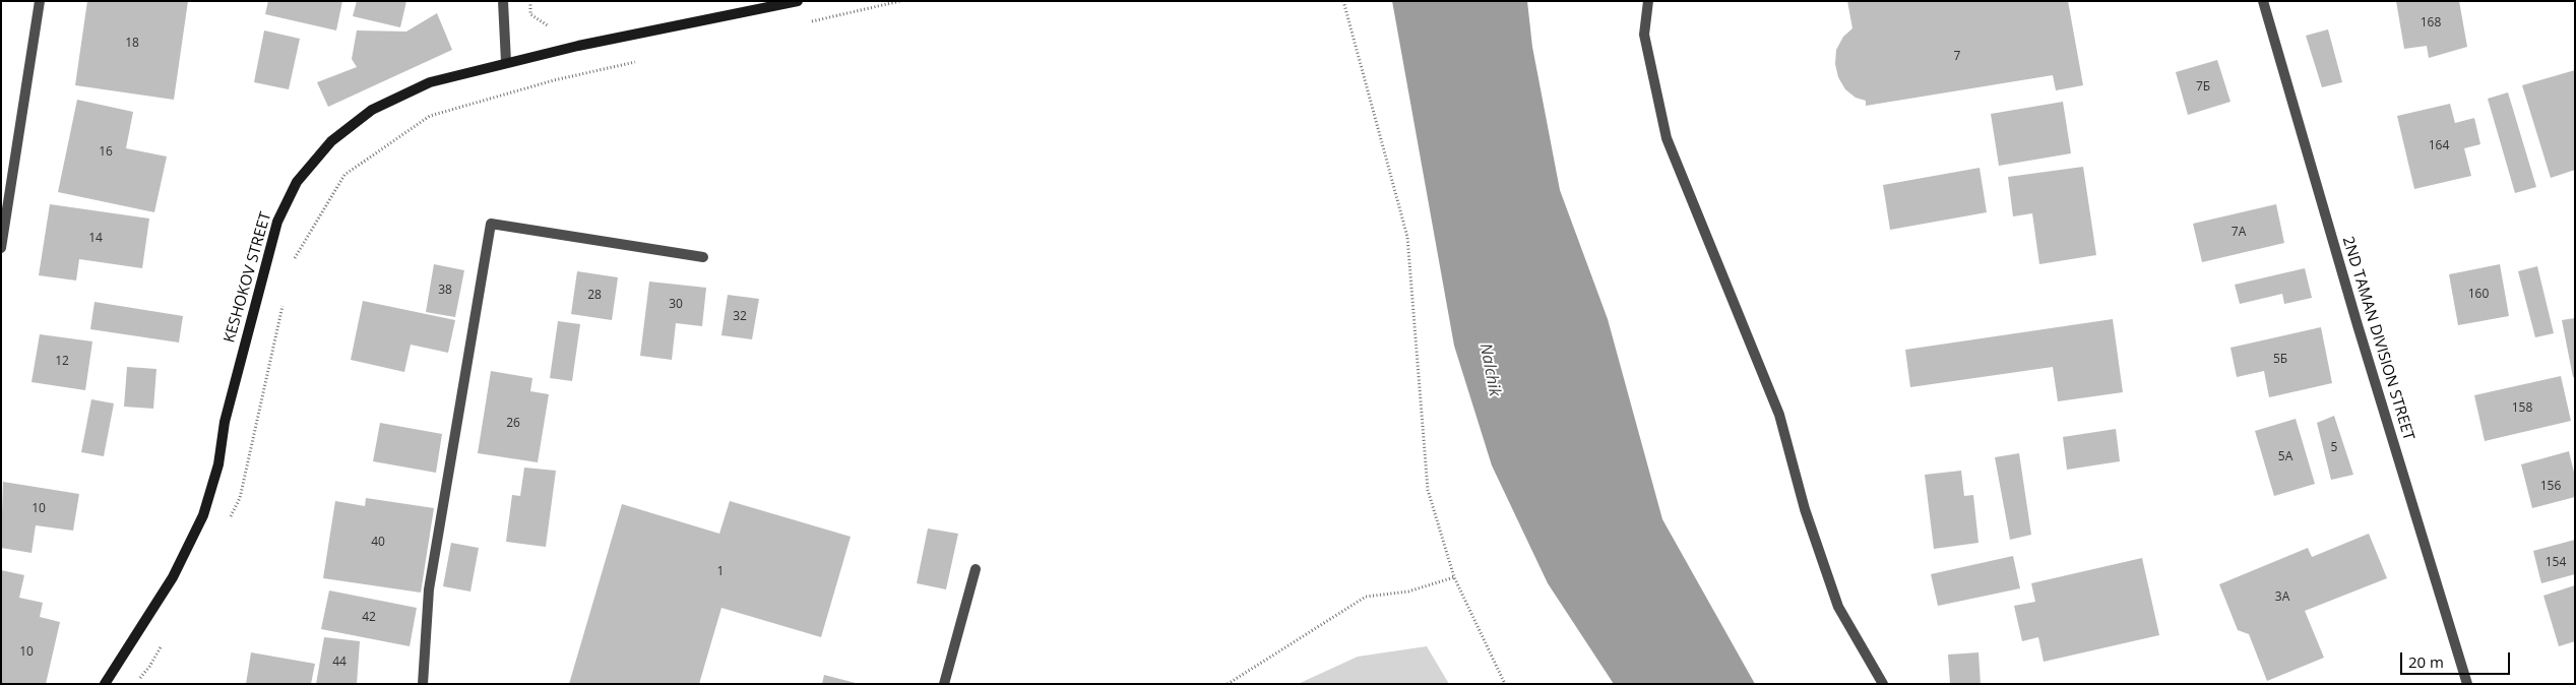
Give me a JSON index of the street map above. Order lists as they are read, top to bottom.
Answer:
{
  "streets": {
    "main road": ["KESHOKOV STREET"],
    "street": ["2ND TAMAN DIVISION STREET"]
  },
  "water": ["Nalchik"],
  "house_numbers": [
    "168",
    "18",
    "7",
    "7Б",
    "164",
    "16",
    "7А",
    "14",
    "38",
    "160",
    "28",
    "30",
    "32",
    "5Б",
    "12",
    "158",
    "26",
    "5",
    "5А",
    "156",
    "10",
    "40",
    "154",
    "1",
    "3А",
    "42",
    "10",
    "44"
  ],
  "scale_bar": "20 m"
}
